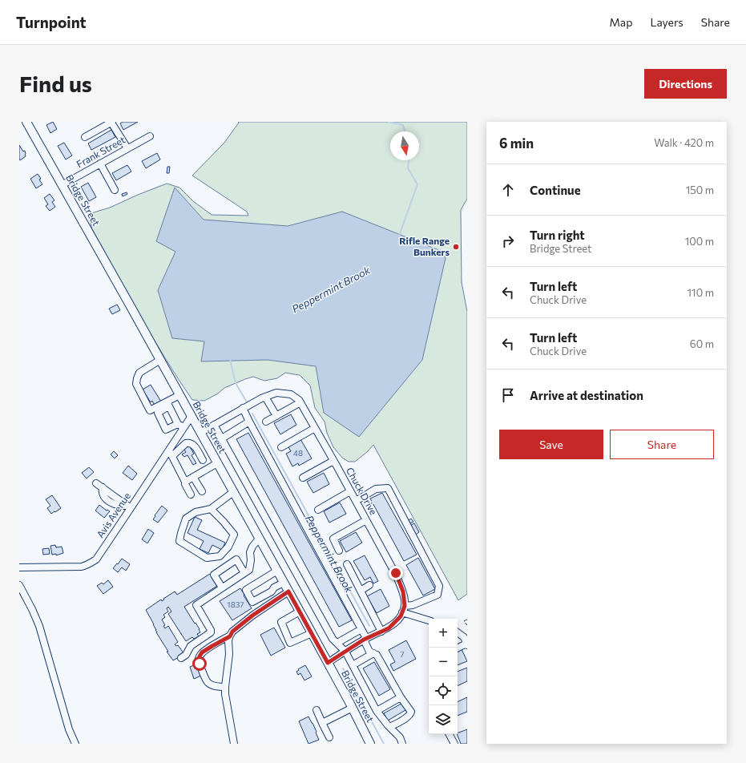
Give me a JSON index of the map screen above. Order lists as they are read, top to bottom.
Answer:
{
  "streets": {
    "main road": ["Bridge Street"],
    "street": ["Frank Street", "Chuck Drive", "Avis Avenue"]
  },
  "crossings": [
    ["Frank Street", "Bridge Street"],
    ["Bridge Street", "Chuck Drive"],
    ["Bridge Street", "Avis Avenue"]
  ],
  "water": ["Peppermint Brook"],
  "places": ["Rifle Range Bunkers"],
  "house_numbers": ["48", "1837", "7"],
  "north": "bottom",
  "page": {
    "header": "Turnpoint",
    "nav": ["Map", "Layers", "Share"],
    "buttons": [
      "Directions",
      ["Save", "Share"]
    ],
    "title": "Find us",
    "heading": ["6 min", "Walk · 420 m"],
    "list": [
      ["Continue", "150 m"],
      ["Turn right", "Bridge Street", "100 m"],
      ["Turn left", "Chuck Drive", "110 m"],
      ["Turn left", "Chuck Drive", "60 m"],
      "Arrive at destination"
    ],
    "map_buttons": ["+", "−"]
  }
}
